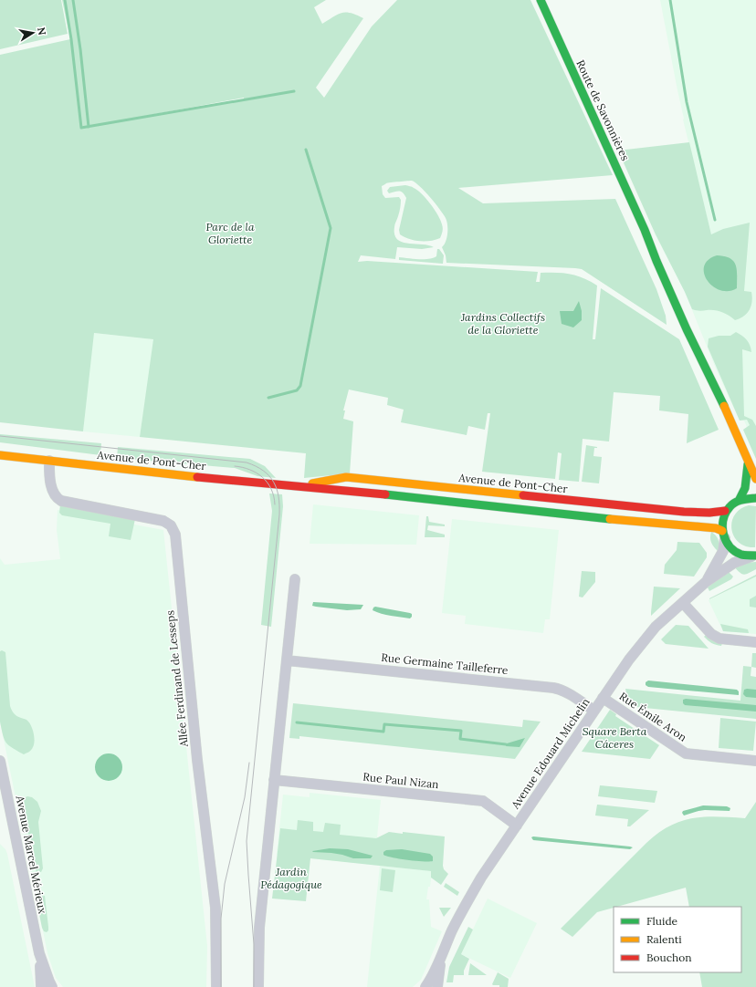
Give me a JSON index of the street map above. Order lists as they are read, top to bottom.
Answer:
{
  "streets": {
    "main road": ["Route de Savonnières", "Avenue de Pont-Cher"],
    "street": [
      "Rue Germaine Tailleferre",
      "Allée Ferdinand de Lesseps",
      "Rue Émile Aron",
      "Avenue Edouard Michelin",
      "Rue Paul Nizan",
      "Avenue Marcel Mérieux"
    ]
  },
  "crossings": [
    ["Avenue de Pont-Cher", "Allée Ferdinand de Lesseps"],
    ["Avenue de Pont-Cher", "Avenue Edouard Michelin"],
    ["Rue Germaine Tailleferre", "Avenue Edouard Michelin"],
    ["Rue Émile Aron", "Avenue Edouard Michelin"],
    ["Avenue Edouard Michelin", "Rue Paul Nizan"]
  ],
  "parks": [
    "Parc de la Gloriette",
    "Jardins Collectifs de la Gloriette",
    "Square Berta Cáceres",
    "Jardin Pédagogique"
  ],
  "legend": ["Fluide", "Ralenti", "Bouchon"],
  "north": "right"
}
